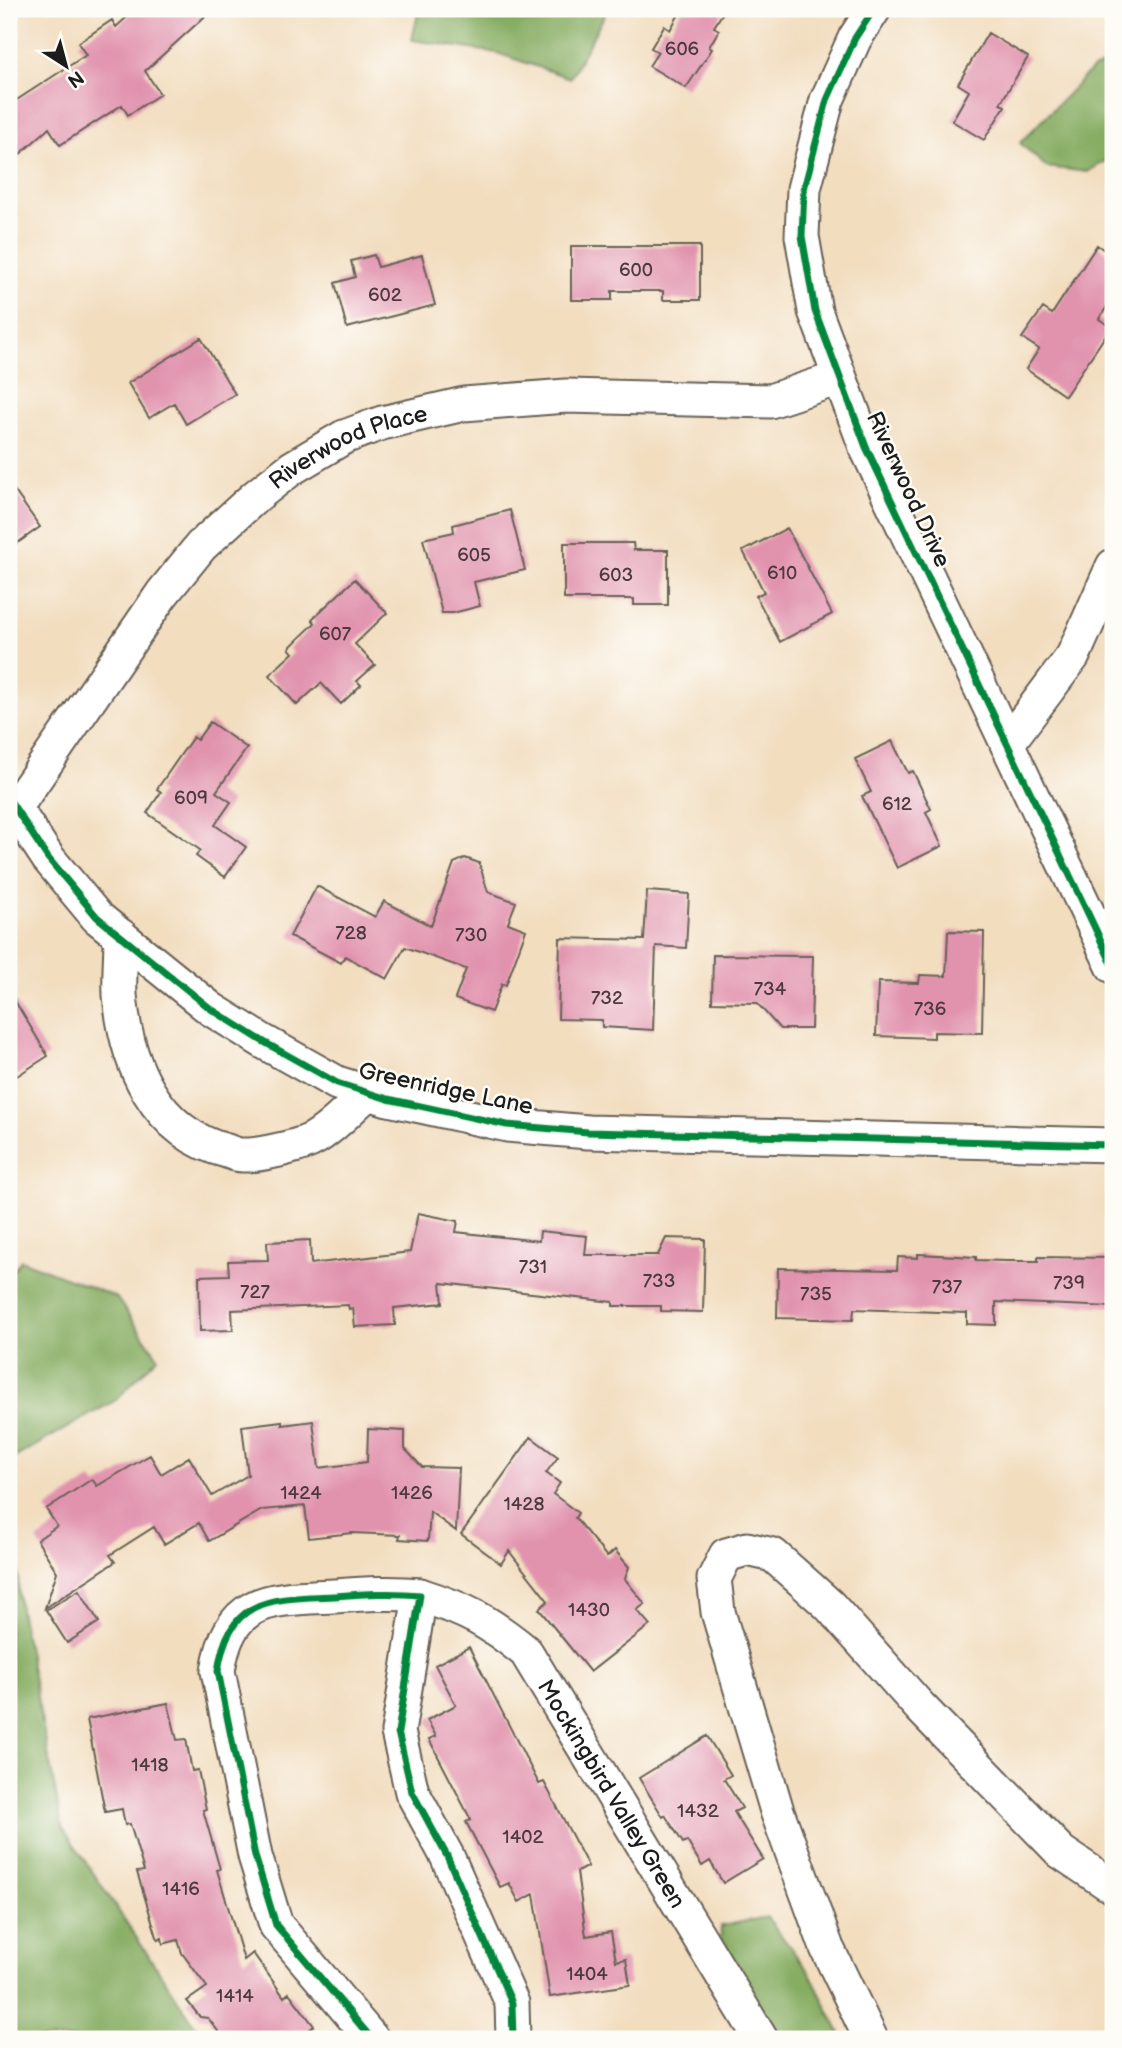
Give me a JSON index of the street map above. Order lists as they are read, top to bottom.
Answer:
{
  "streets": {
    "street": [
      "Riverwood Place",
      "Riverwood Drive",
      "Greenridge Lane",
      "Mockingbird Valley Green"
    ]
  },
  "crossings": [
    ["Riverwood Place", "Riverwood Drive"],
    ["Riverwood Place", "Greenridge Lane"]
  ],
  "house_numbers": [
    "606",
    "600",
    "602",
    "605",
    "610",
    "603",
    "607",
    "609",
    "612",
    "728",
    "730",
    "734",
    "732",
    "736",
    "731",
    "733",
    "739",
    "737",
    "727",
    "735",
    "1424",
    "1426",
    "1428",
    "1430",
    "1418",
    "1432",
    "1402",
    "1416",
    "1404",
    "1414"
  ],
  "north": "bottom right"
}
